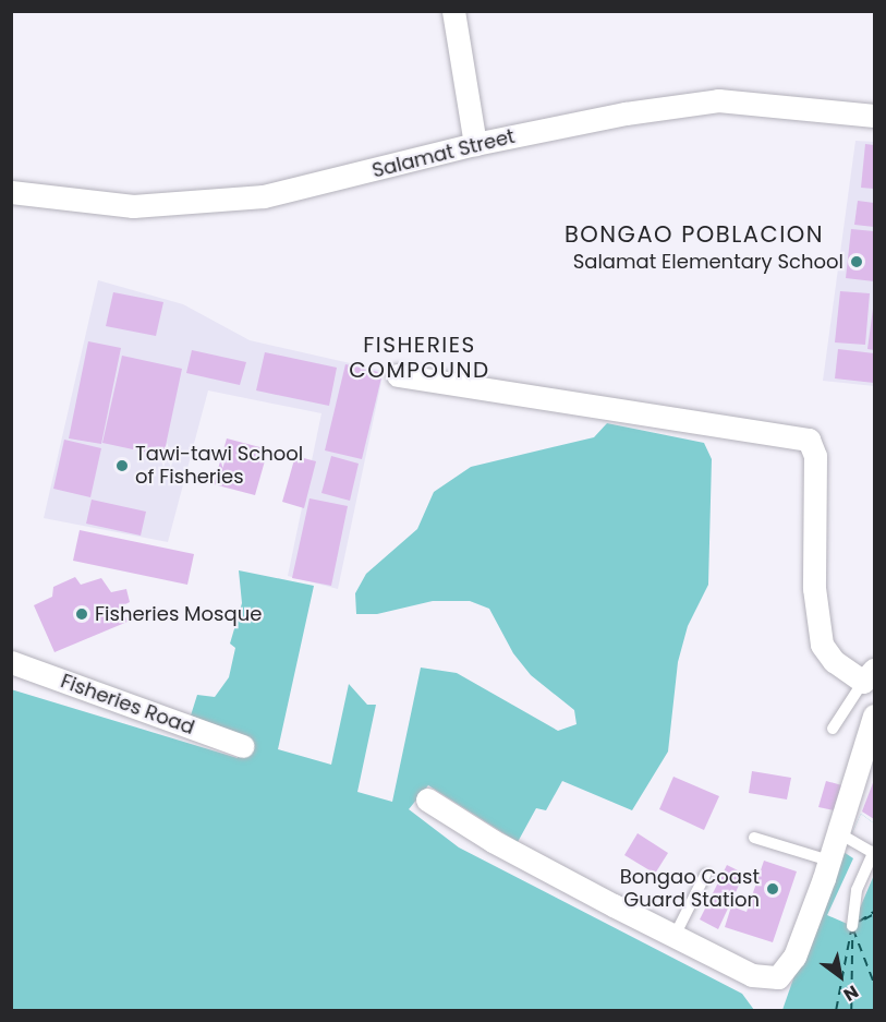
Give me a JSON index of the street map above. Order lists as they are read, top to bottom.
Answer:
{
  "streets": {
    "street": ["Salamat Street", "Fisheries Road"]
  },
  "districts": ["BONGAO POBLACION", "FISHERIES COMPOUND"],
  "places": [
    "Salamat Elementary School",
    "Tawi-tawi School of Fisheries",
    "Fisheries Mosque",
    "Bongao Coast Guard Station"
  ],
  "north": "bottom right"
}
